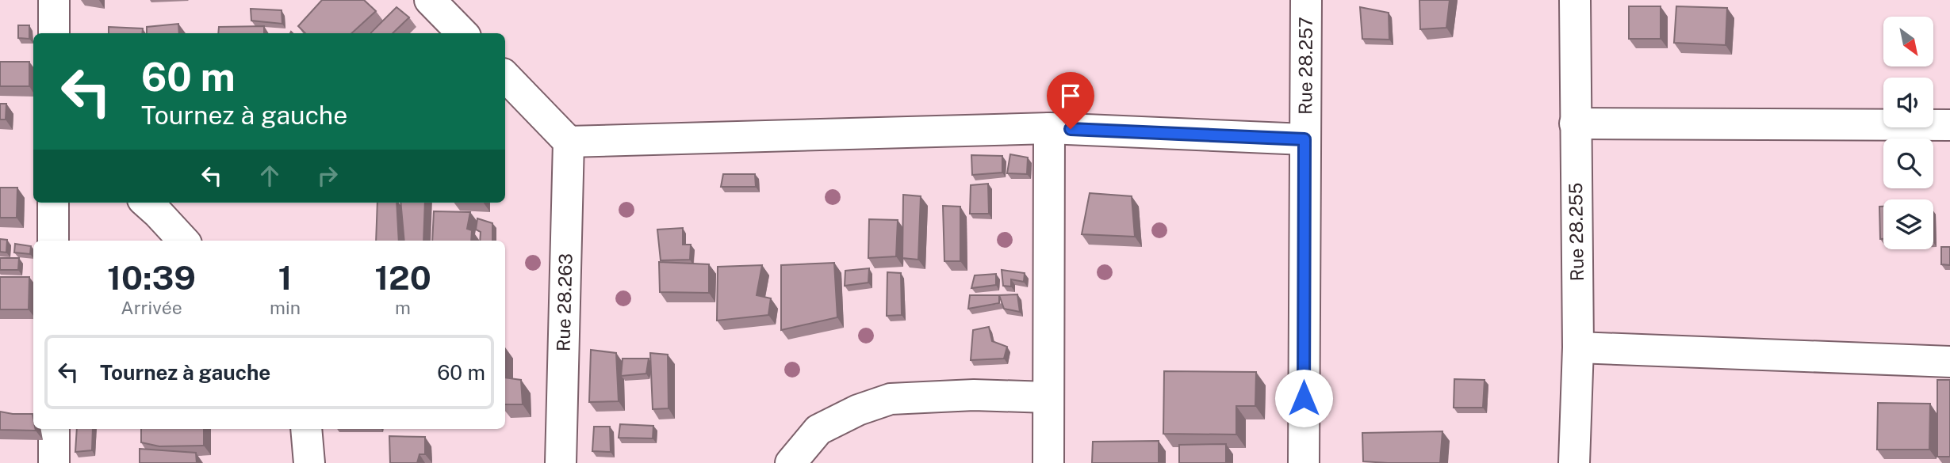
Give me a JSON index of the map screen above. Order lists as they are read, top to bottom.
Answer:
{
  "streets": {
    "street": ["Rue 28.257", "Rue 28.255", "Rue 28.263"]
  },
  "north": "bottom right",
  "page": {
    "turn": ["60 m", "Tournez à gauche"],
    "eta": [
      "10:39",
      "Arrivée",
      "1",
      "min",
      "120",
      "m"
    ],
    "list": [
      {
        "name": "Tournez à gauche",
        "value": "60 m"
      }
    ]
  }
}
